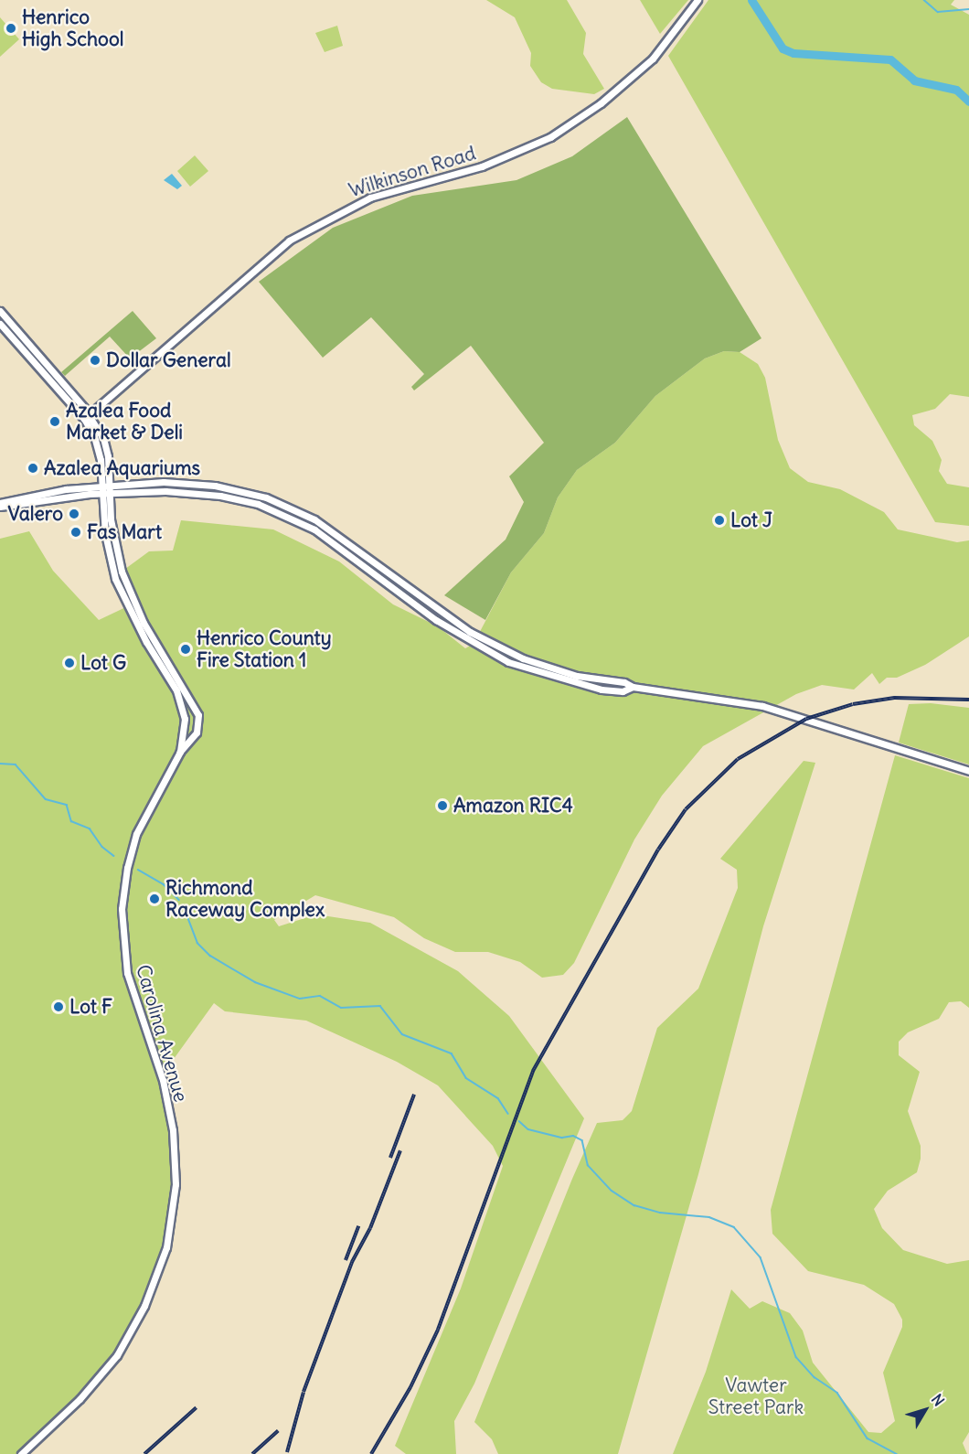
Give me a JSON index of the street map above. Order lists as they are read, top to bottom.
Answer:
{
  "streets": {
    "main road": ["Wilkinson Road", "Carolina Avenue"]
  },
  "parks": ["Vawter Street Park"],
  "places": [
    "Henrico High School",
    "Dollar General",
    "Azalea Food Market & Deli",
    "Azalea Aquariums",
    "Valero",
    "Lot J",
    "Fas Mart",
    "Henrico County Fire Station 1",
    "Lot G",
    "Amazon RIC4",
    "Richmond Raceway Complex",
    "Lot F"
  ],
  "north": "top right"
}
